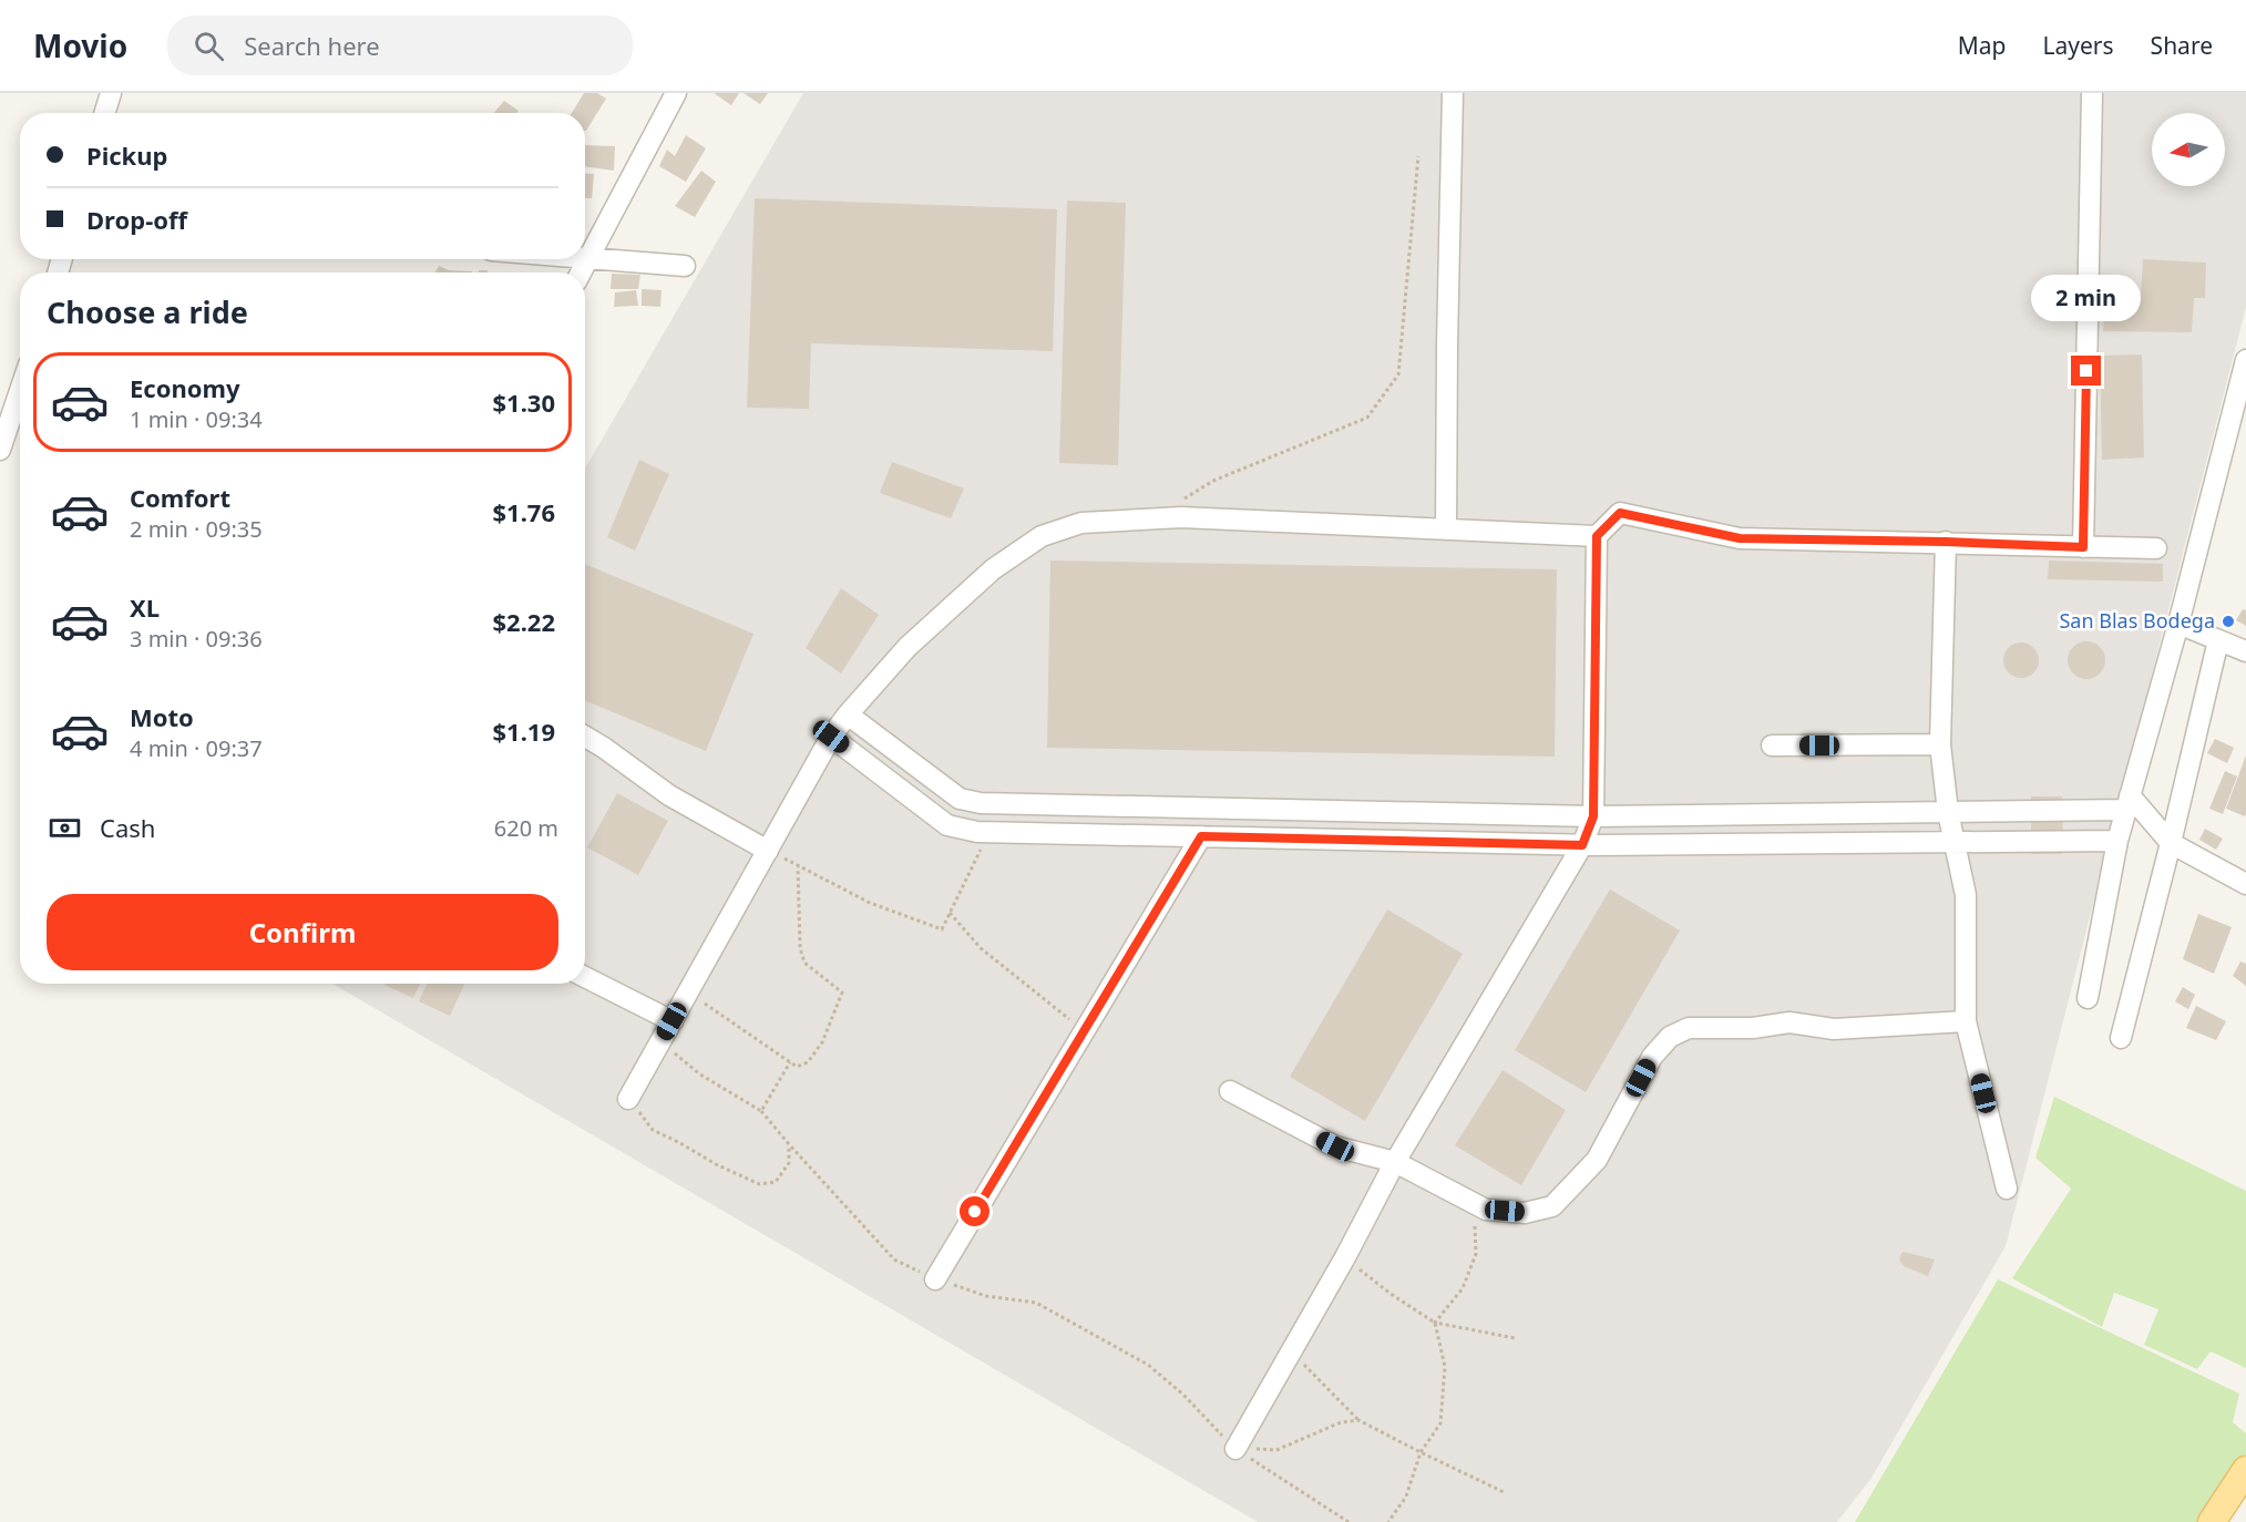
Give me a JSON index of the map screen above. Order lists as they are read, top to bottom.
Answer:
{
  "places": ["San Blas Bodega"],
  "north": "left",
  "page": {
    "header": "Movio",
    "search": "Search here",
    "nav": ["Map", "Layers", "Share"],
    "banner": ["Pickup", "Drop-off"],
    "heading": "Choose a ride",
    "bubble": "2 min",
    "list": [
      {
        "name": "Economy",
        "note": "1 min · 09:34",
        "value": "$1.30"
      },
      {
        "name": "Comfort",
        "note": "2 min · 09:35",
        "value": "$1.76"
      },
      {
        "name": "XL",
        "note": "3 min · 09:36",
        "value": "$2.22"
      },
      {
        "name": "Moto",
        "note": "4 min · 09:37",
        "value": "$1.19"
      }
    ],
    "pay": ["Cash", "620 m"],
    "buttons": "Confirm"
  }
}
